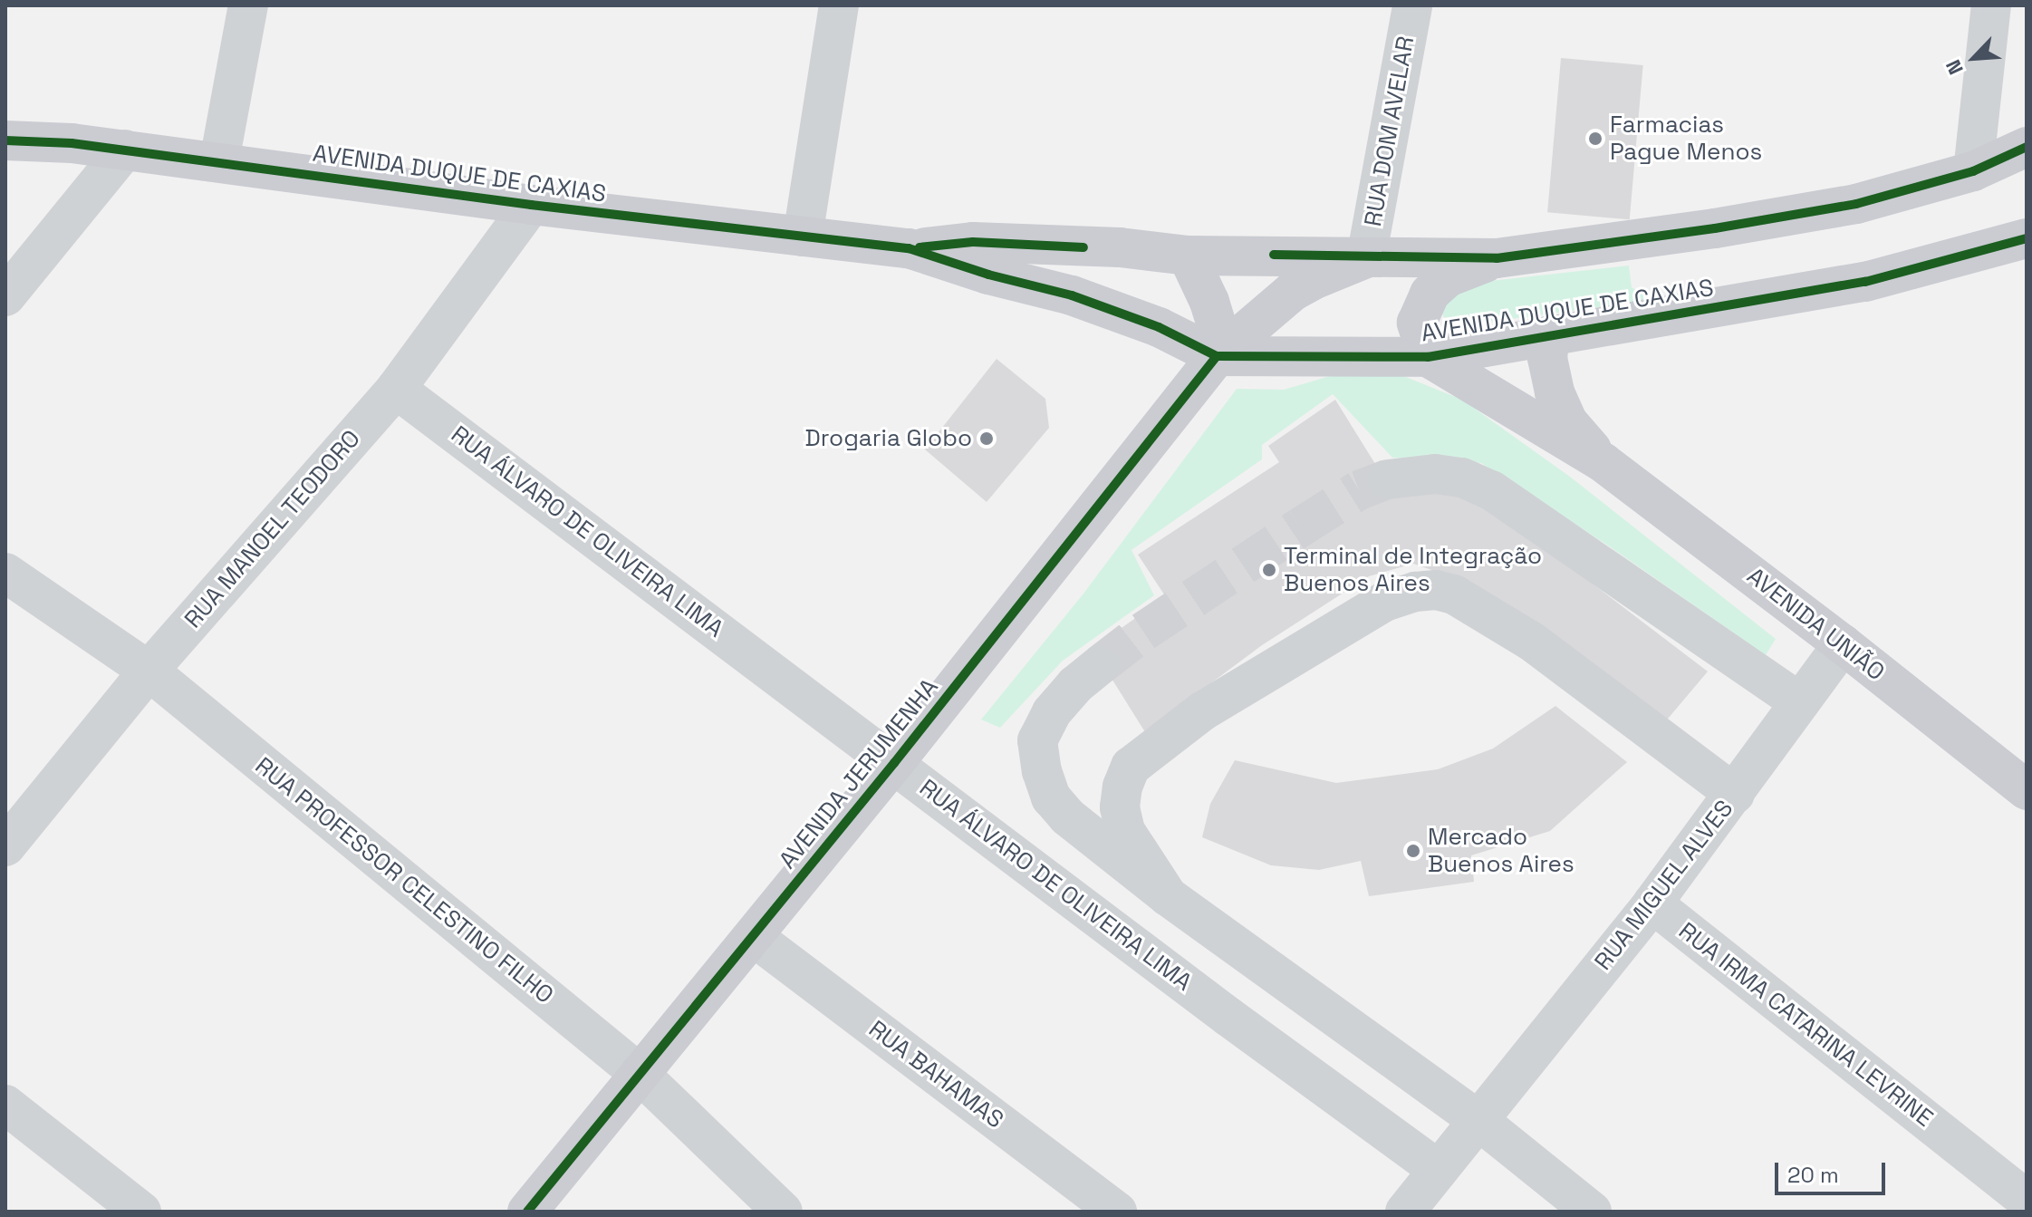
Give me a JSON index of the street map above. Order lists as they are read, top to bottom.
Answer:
{
  "streets": {
    "main road": ["AVENIDA DUQUE DE CAXIAS", "AVENIDA UNIÃO", "AVENIDA JERUMENHA"],
    "street": [
      "RUA DOM AVELAR",
      "RUA MANOEL TEODORO",
      "RUA ÁLVARO DE OLIVEIRA LIMA",
      "RUA PROFESSOR CELESTINO FILHO",
      "RUA MIGUEL ALVES",
      "RUA IRMA CATARINA LEVRINE",
      "RUA BAHAMAS"
    ]
  },
  "crossings": [
    ["RUA DOM AVELAR", "AVENIDA DUQUE DE CAXIAS"],
    ["RUA DOM AVELAR", "AVENIDA JERUMENHA"],
    ["AVENIDA DUQUE DE CAXIAS", "RUA MANOEL TEODORO"],
    ["AVENIDA DUQUE DE CAXIAS", "AVENIDA UNIÃO"],
    ["AVENIDA DUQUE DE CAXIAS", "AVENIDA JERUMENHA"],
    ["RUA MANOEL TEODORO", "RUA ÁLVARO DE OLIVEIRA LIMA"],
    ["RUA MANOEL TEODORO", "RUA PROFESSOR CELESTINO FILHO"],
    ["RUA ÁLVARO DE OLIVEIRA LIMA", "AVENIDA JERUMENHA"],
    ["RUA ÁLVARO DE OLIVEIRA LIMA", "RUA MIGUEL ALVES"],
    ["AVENIDA UNIÃO", "RUA MIGUEL ALVES"],
    ["AVENIDA JERUMENHA", "RUA PROFESSOR CELESTINO FILHO"],
    ["AVENIDA JERUMENHA", "RUA BAHAMAS"],
    ["RUA MIGUEL ALVES", "RUA IRMA CATARINA LEVRINE"]
  ],
  "places": [
    "Farmacias Pague Menos",
    "Drogaria Globo",
    "Terminal de Integração Buenos Aires",
    "Mercado Buenos Aires"
  ],
  "scale_bar": "20 m",
  "north": "bottom left"
}
